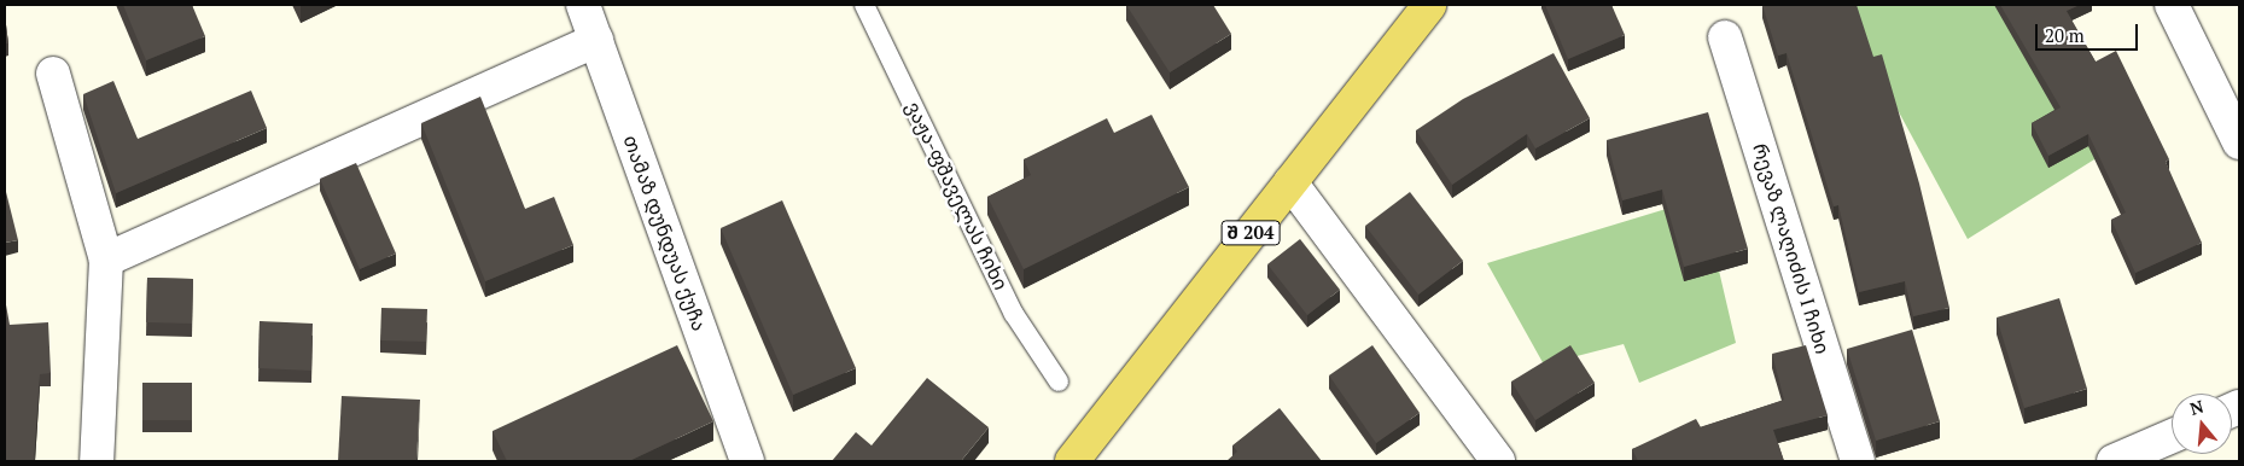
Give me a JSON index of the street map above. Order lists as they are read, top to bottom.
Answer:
{
  "streets": {
    "main road": ["შ 204"],
    "street": ["თამაზ დუნდუას ქუჩა", "რევაზ ლაღიძის I ჩიხი"],
    "lane": ["ვაჟა-ფშაველას ჩიხი"]
  },
  "scale_bar": "20 m",
  "north": "top"
}
